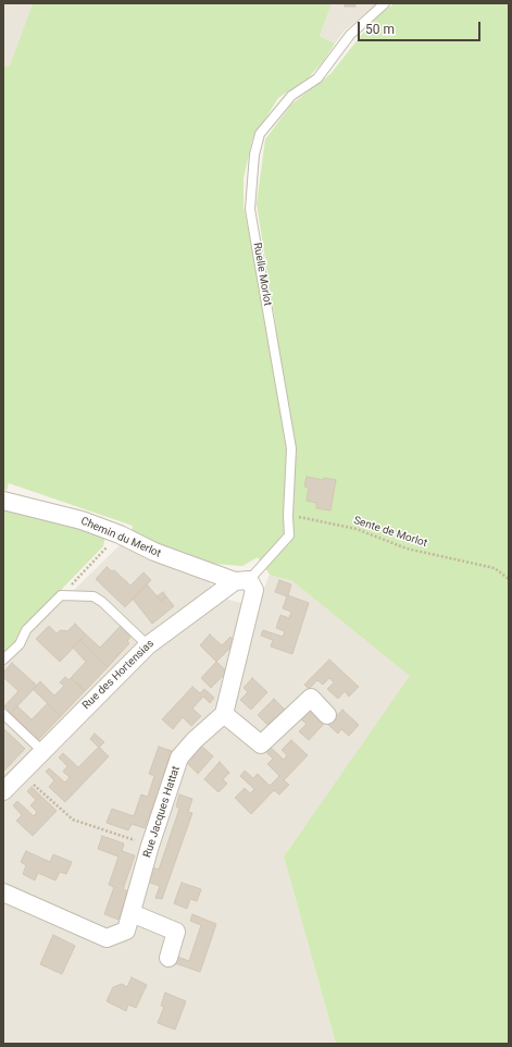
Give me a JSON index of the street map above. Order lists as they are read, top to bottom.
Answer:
{
  "streets": {
    "street": ["Chemin du Merlot", "Rue des Hortensias", "Rue Jacques Hattat"],
    "lane": ["Ruelle Morlot"],
    "path": ["Sente de Morlot"]
  },
  "crossings": [
    ["Ruelle Morlot", "Sente de Morlot"],
    ["Ruelle Morlot", "Chemin du Merlot"],
    ["Ruelle Morlot", "Rue des Hortensias"],
    ["Chemin du Merlot", "Rue des Hortensias"]
  ],
  "scale_bar": "50 m"
}
